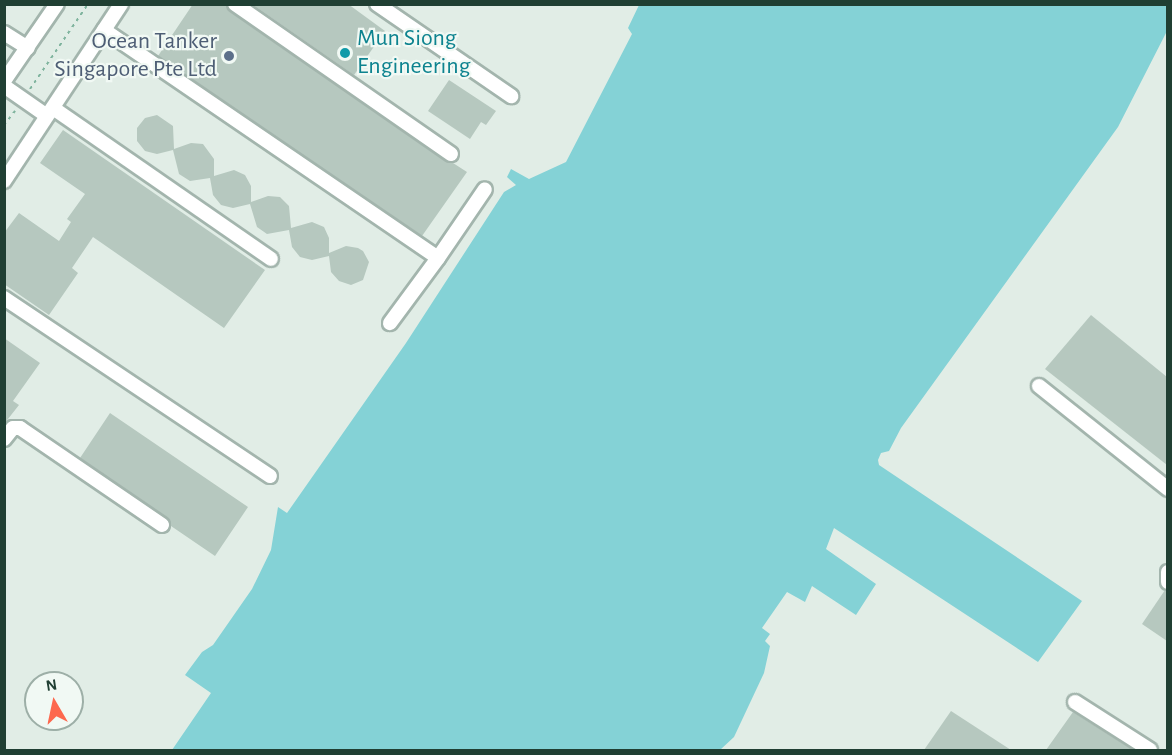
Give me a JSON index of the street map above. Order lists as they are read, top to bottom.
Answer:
{
  "places": ["Mun Siong Engineering", "Ocean Tanker Singapore Pte Ltd"],
  "north": "top"
}
